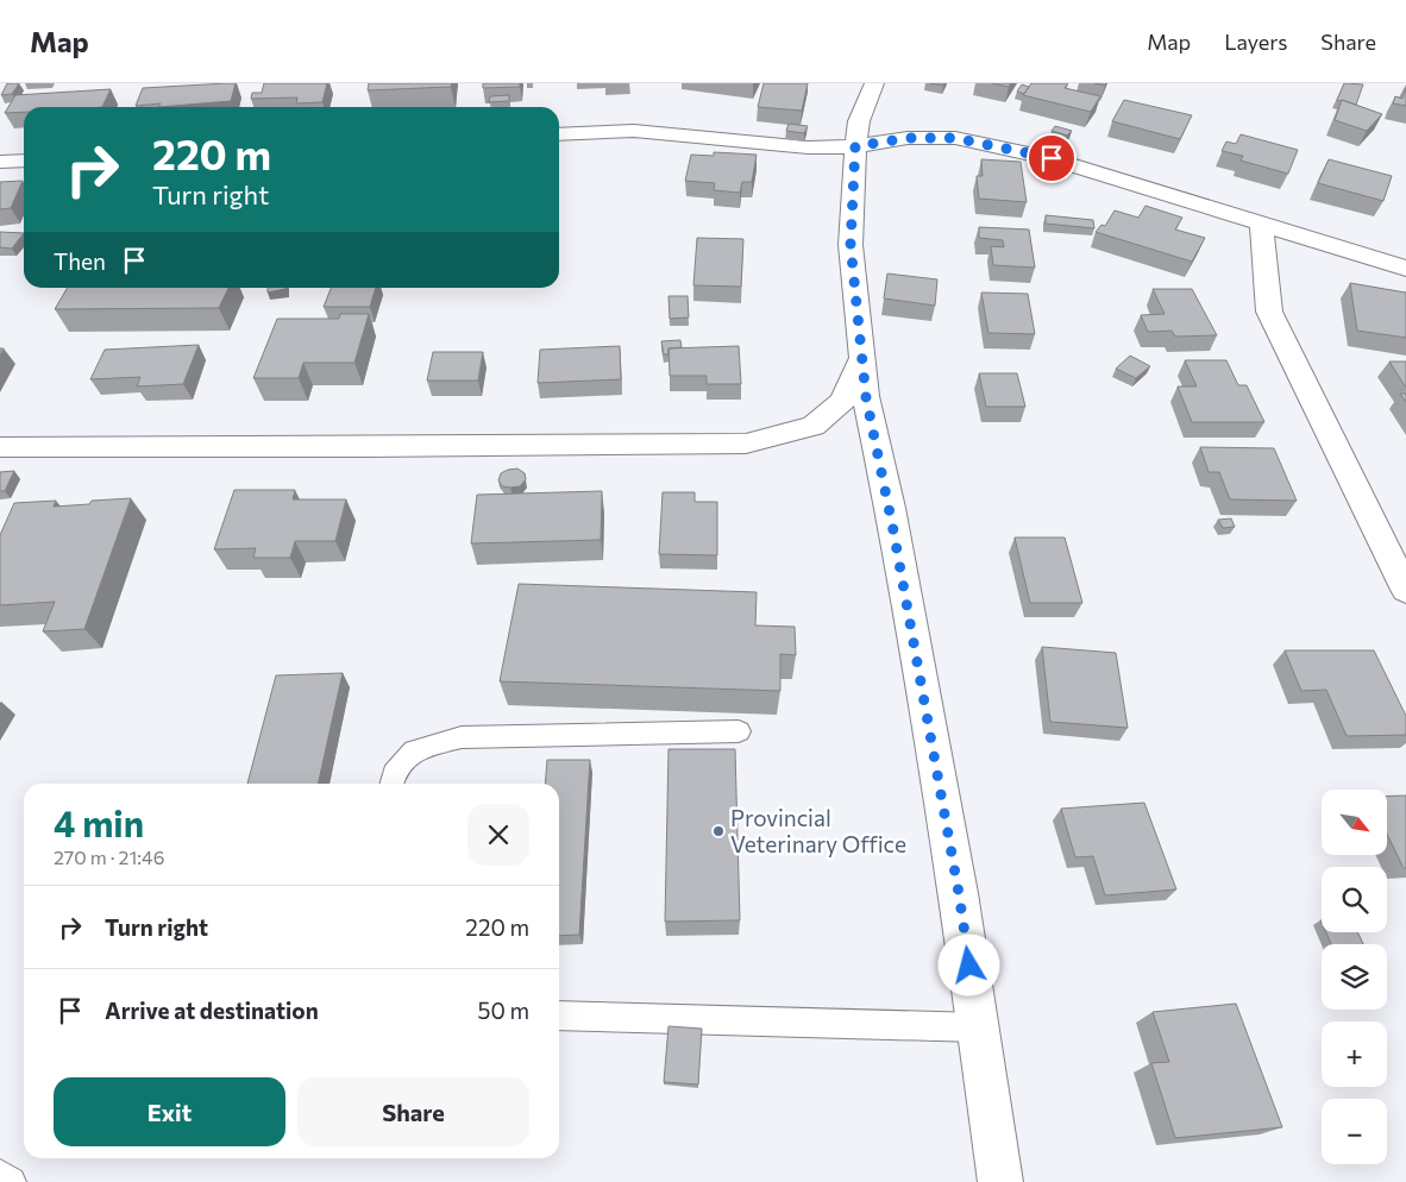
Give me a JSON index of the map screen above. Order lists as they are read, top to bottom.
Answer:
{
  "places": ["Provincial Veterinary Office"],
  "north": "bottom right",
  "page": {
    "header": "Map",
    "nav": ["Map", "Layers", "Share"],
    "turn": ["220 m", "Turn right"],
    "then": "Then",
    "heading": ["4 min", "270 m · 21:46"],
    "map_buttons": ["+", "−"],
    "list": [
      {
        "name": "Turn right",
        "value": "220 m"
      },
      {
        "name": "Arrive at destination",
        "value": "50 m"
      }
    ],
    "buttons": ["Exit", "Share"]
  }
}
